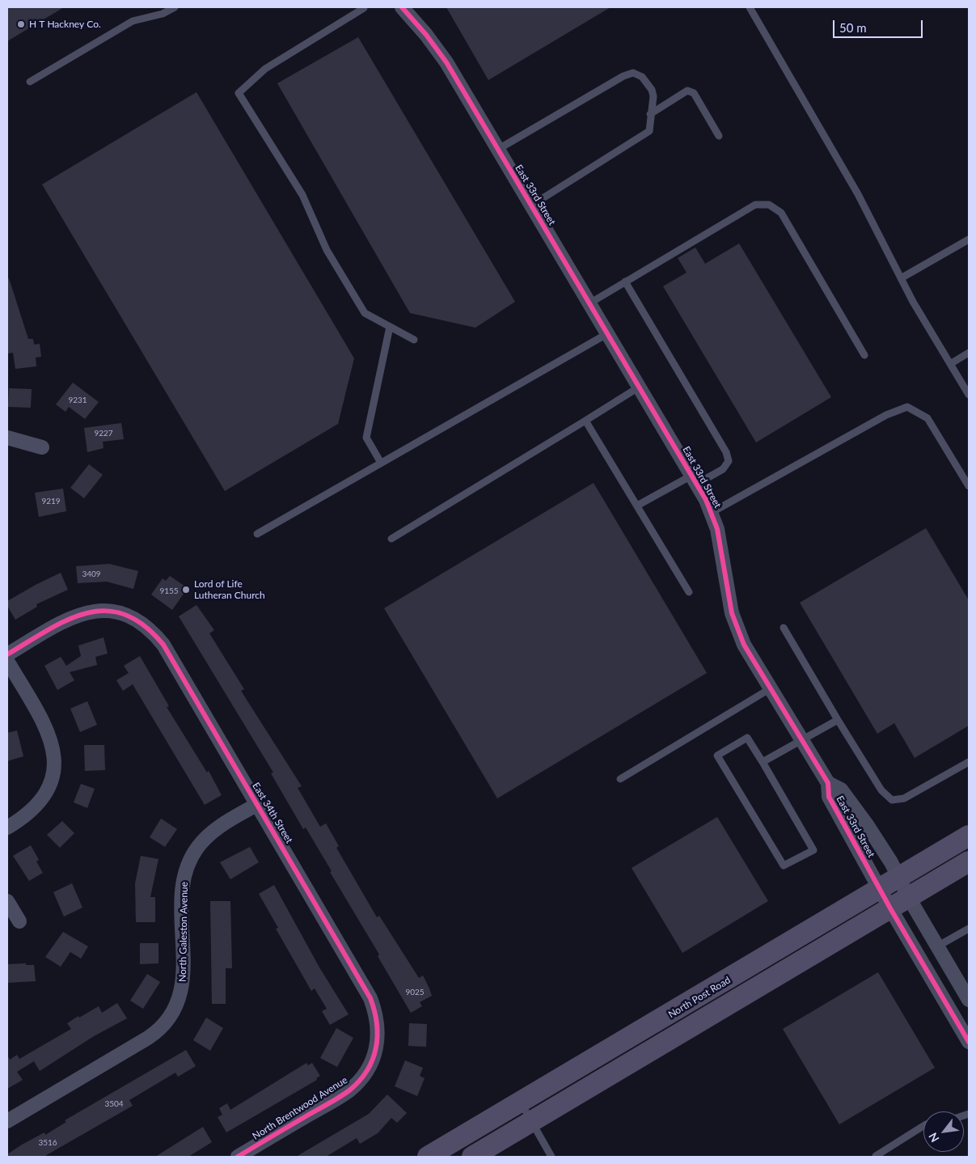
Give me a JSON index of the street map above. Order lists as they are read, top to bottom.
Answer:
{
  "streets": {
    "main road": ["North Post Road"],
    "street": [
      "East 33rd Street",
      "East 34th Street",
      "North Galeston Avenue",
      "North Brentwood Avenue"
    ]
  },
  "crossings": [
    ["East 33rd Street", "North Post Road"],
    ["East 34th Street", "North Galeston Avenue"],
    ["East 34th Street", "North Brentwood Avenue"]
  ],
  "places": ["H T Hackney Co.", "Lord of Life Lutheran Church"],
  "house_numbers": [
    "9231",
    "9227",
    "9219",
    "3409",
    "9155",
    "9025",
    "3504",
    "3516"
  ],
  "scale_bar": "50 m",
  "north": "bottom left"
}
